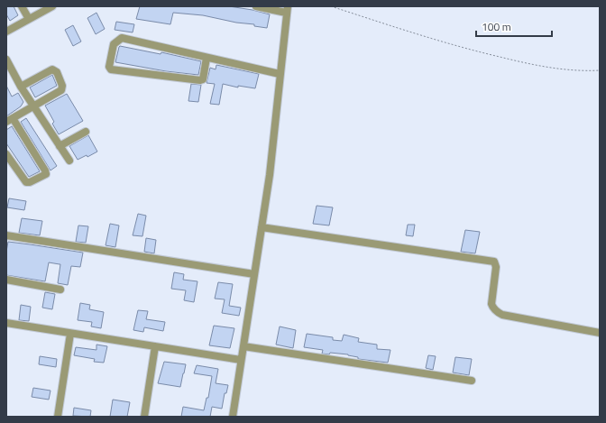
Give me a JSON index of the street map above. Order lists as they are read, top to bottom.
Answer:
{
  "scale_bar": "100 m"
}
